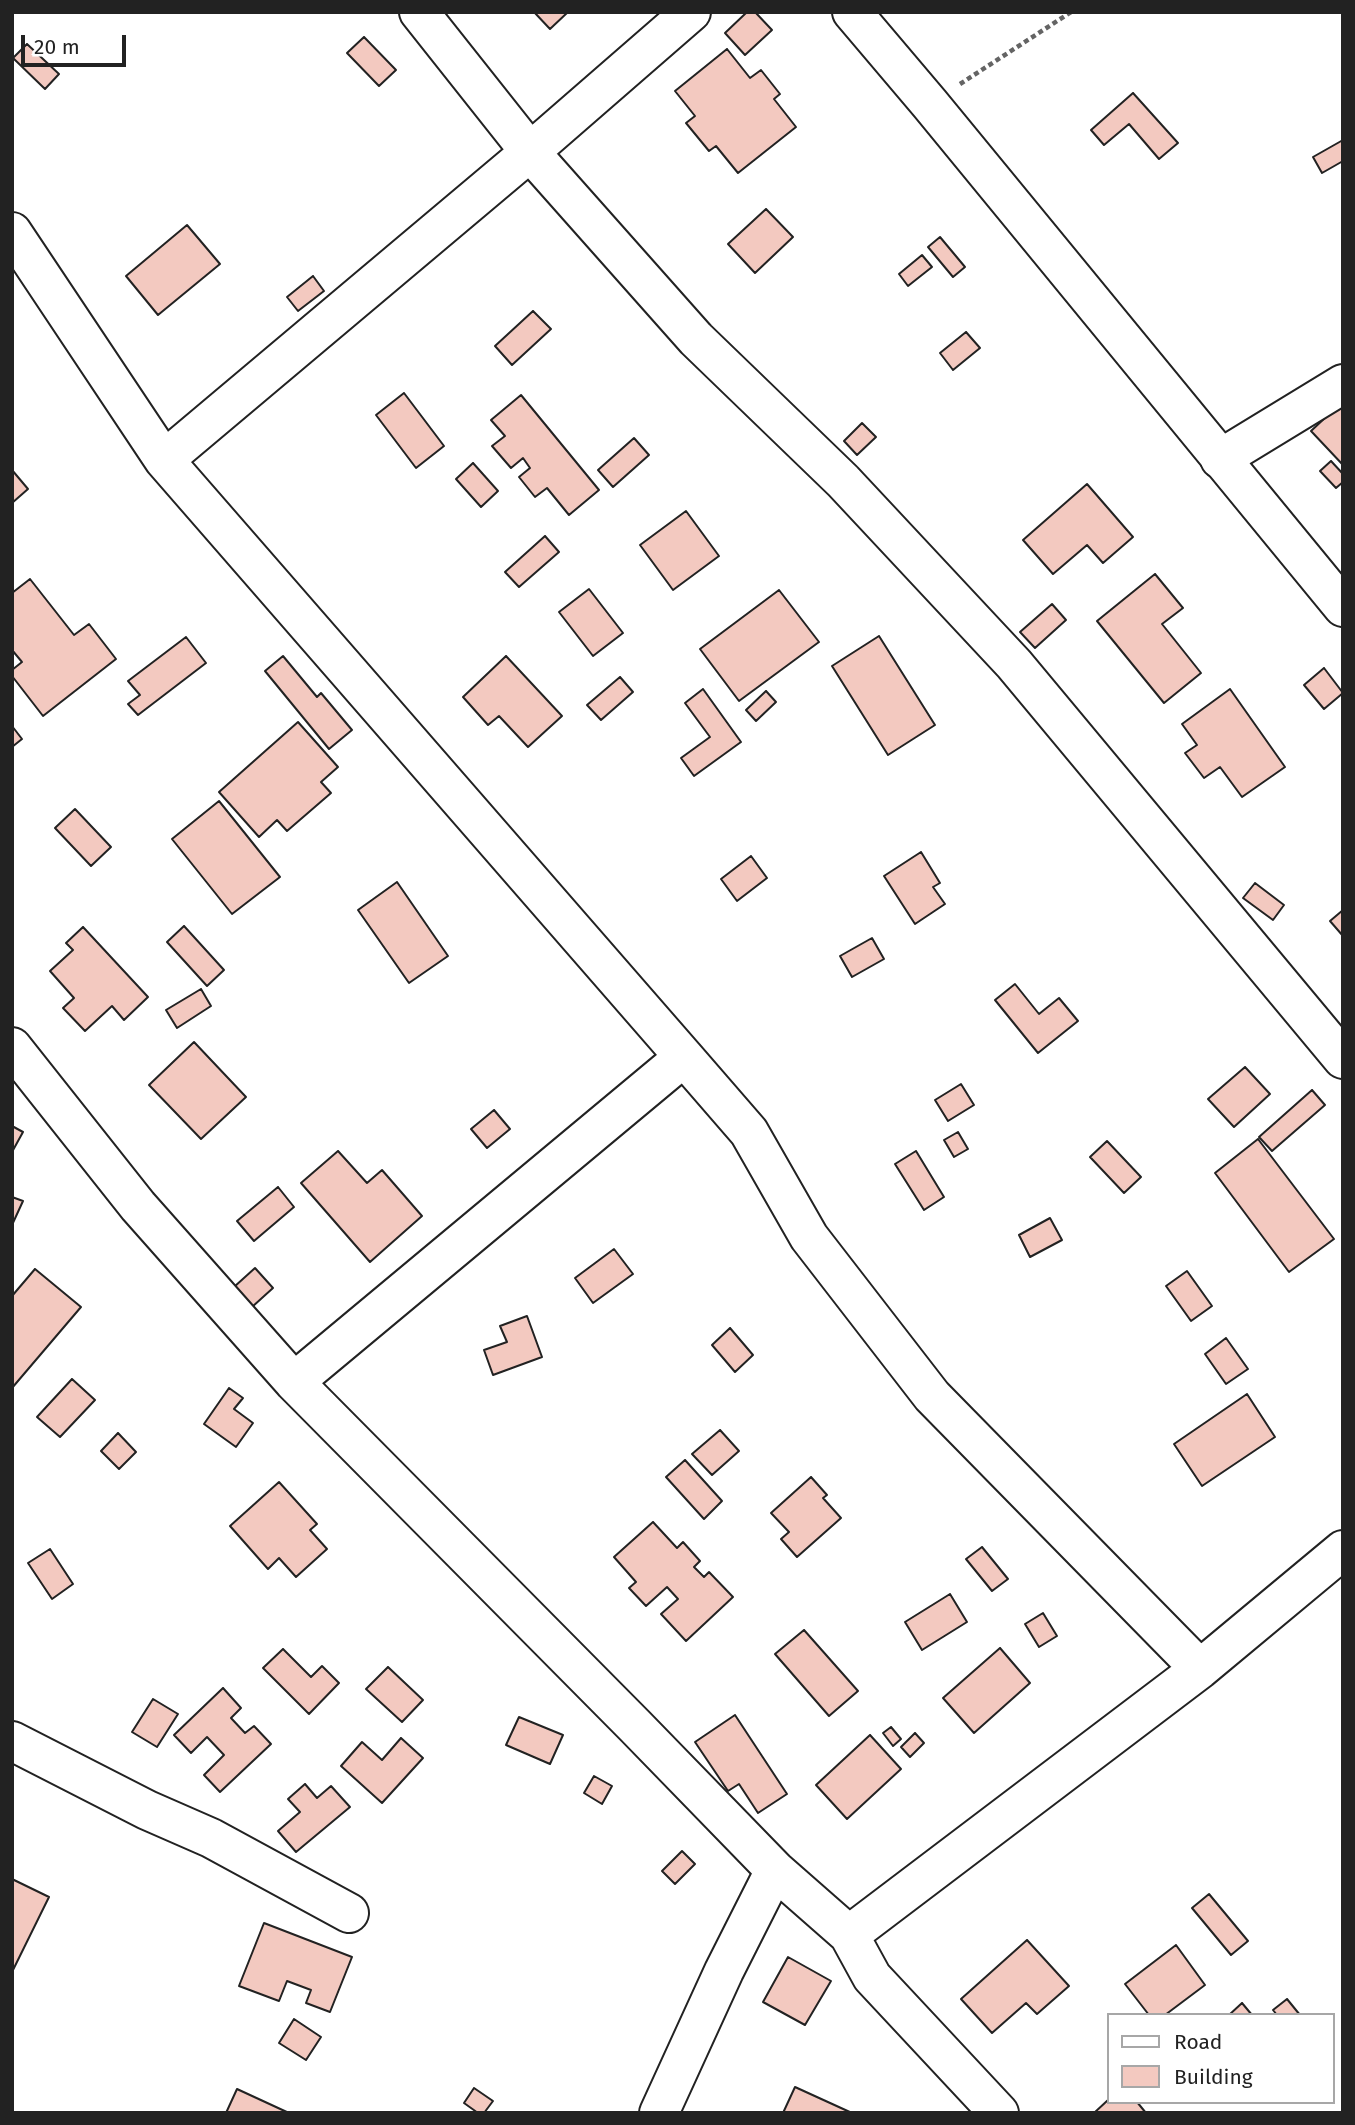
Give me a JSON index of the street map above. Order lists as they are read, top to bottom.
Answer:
{
  "legend": ["Road", "Building"],
  "scale_bar": "20 m"
}
